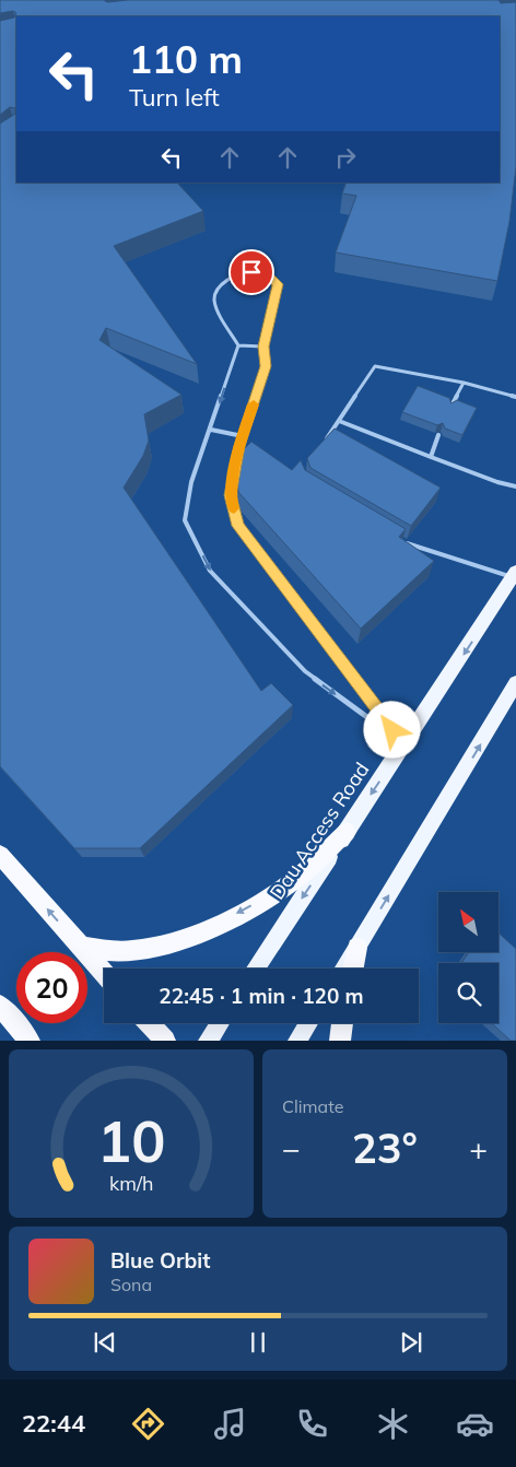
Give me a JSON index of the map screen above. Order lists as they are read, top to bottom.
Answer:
{
  "streets": {
    "main road": ["Dau Access Road"]
  },
  "north": "top left",
  "page": {
    "turn": ["110 m", "Turn left"],
    "limit": "20",
    "trip": "22:45 · 1 min · 120 m",
    "tile": "Climate",
    "heat": ["−", "23°", "+"],
    "song": ["Blue Orbit", "Sona"],
    "tabs": "22:44",
    "gauge": ["10", "km/h"]
  }
}
